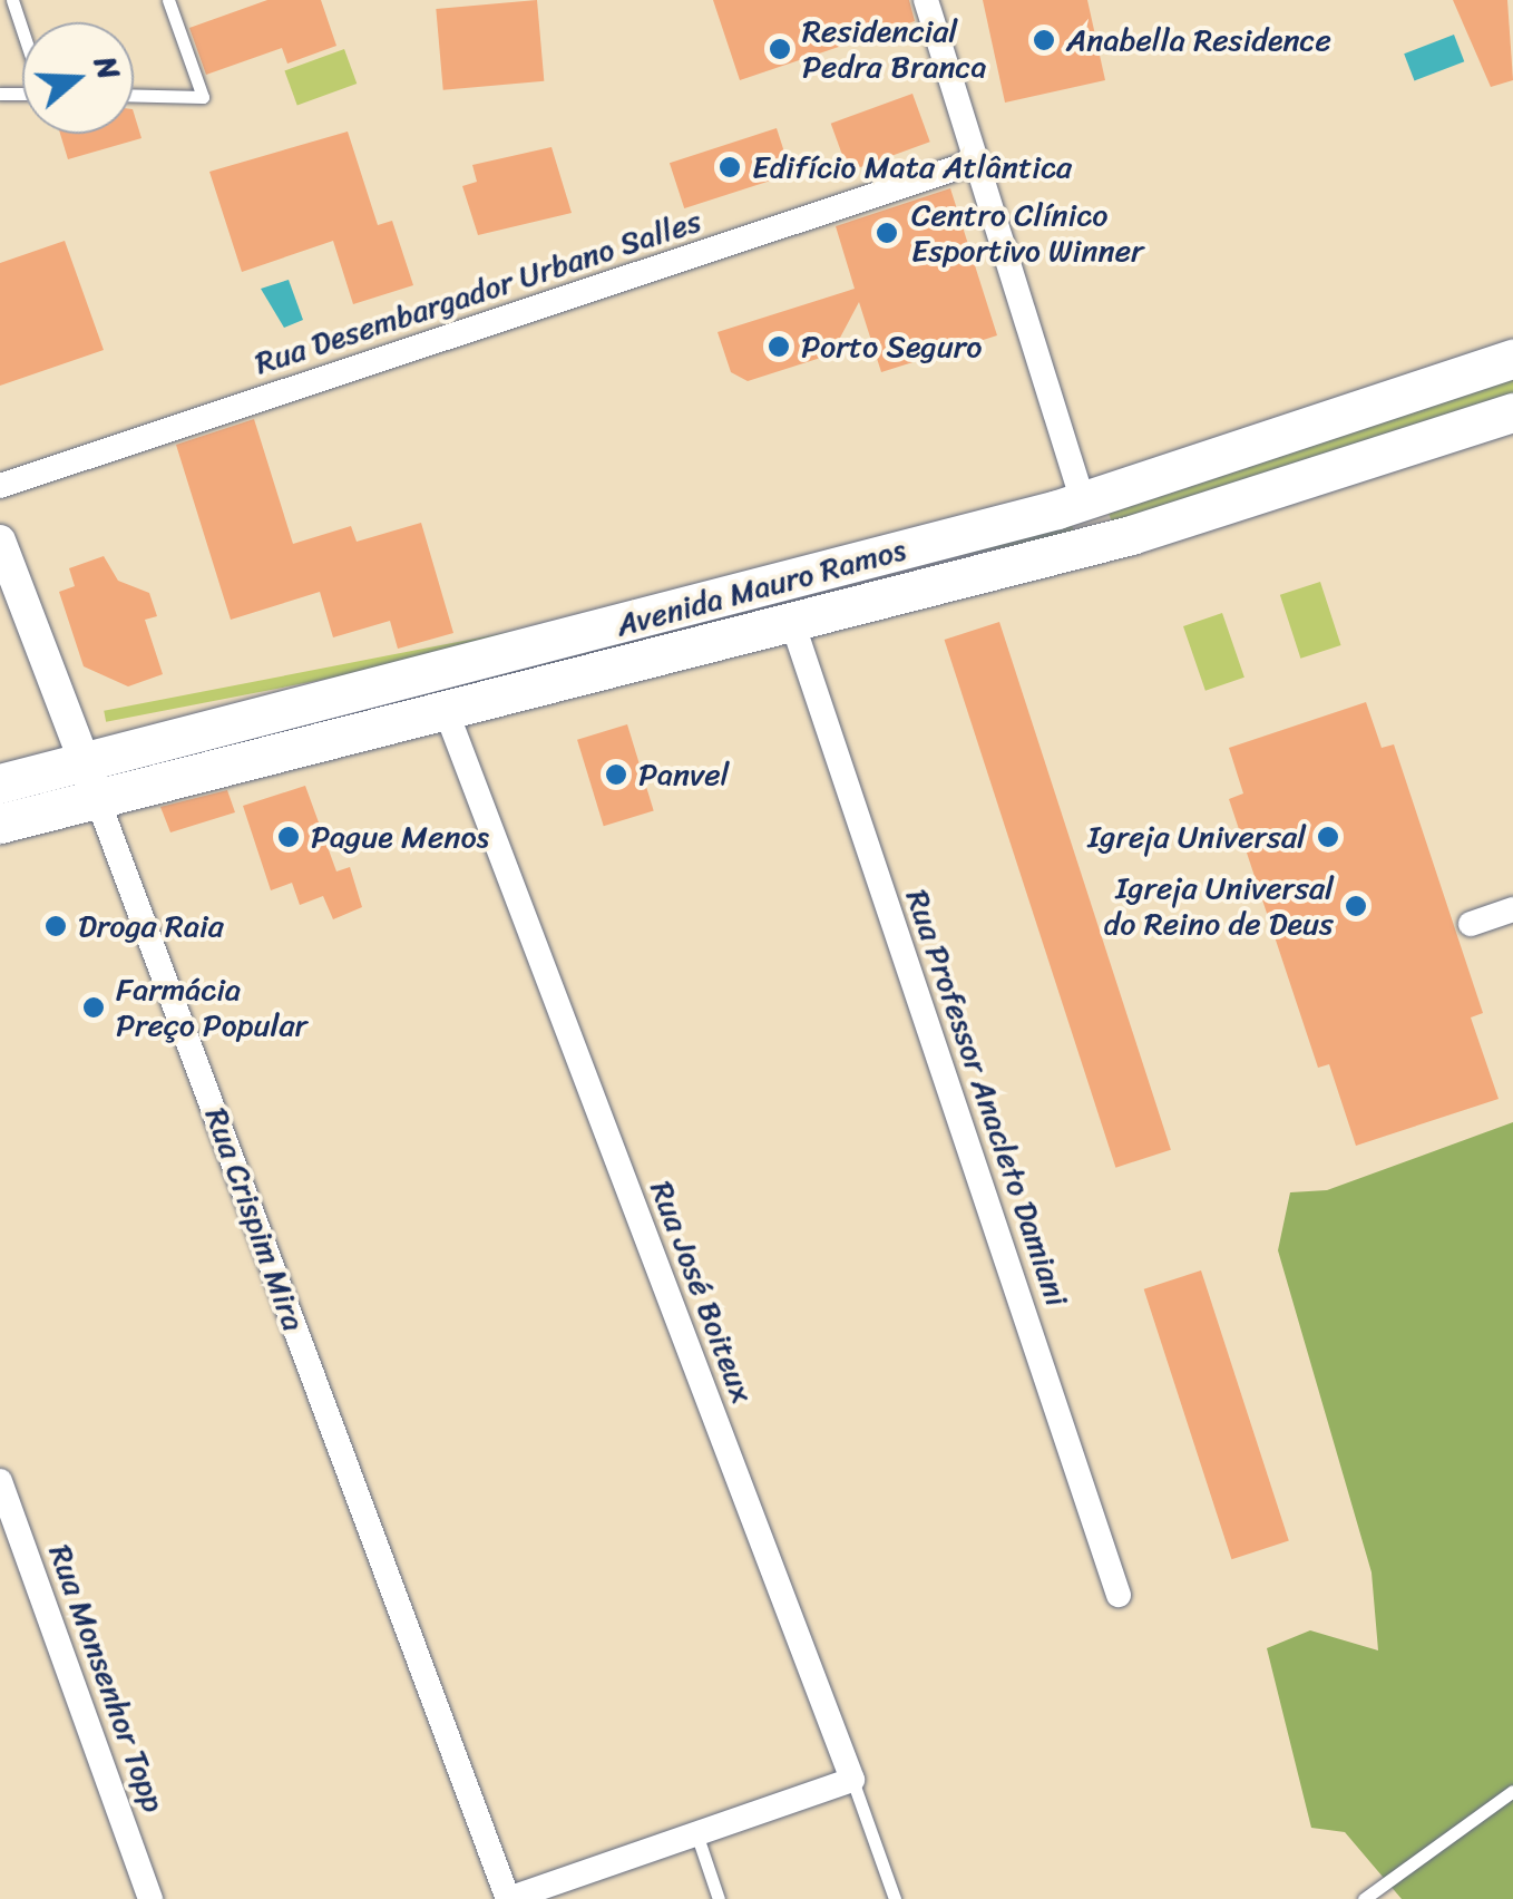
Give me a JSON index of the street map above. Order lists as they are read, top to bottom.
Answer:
{
  "streets": {
    "main road": ["Avenida Mauro Ramos"],
    "street": [
      "Rua Desembargador Urbano Salles",
      "Rua Professor Anacleto Damiani",
      "Rua Crispim Mira",
      "Rua José Boiteux",
      "Rua Monsenhor Topp"
    ]
  },
  "crossings": [
    ["Avenida Mauro Ramos", "Rua Professor Anacleto Damiani"],
    ["Avenida Mauro Ramos", "Rua Crispim Mira"],
    ["Avenida Mauro Ramos", "Rua José Boiteux"]
  ],
  "places": [
    "Anabella Residence",
    "Residencial Pedra Branca",
    "Edifício Mata Atlântica",
    "Centro Clínico Esportivo Winner",
    "Porto Seguro",
    "Panvel",
    "Pague Menos",
    "Igreja Universal",
    "Igreja Universal do Reino de Deus",
    "Droga Raia",
    "Farmácia Preço Popular"
  ],
  "north": "right"
}
